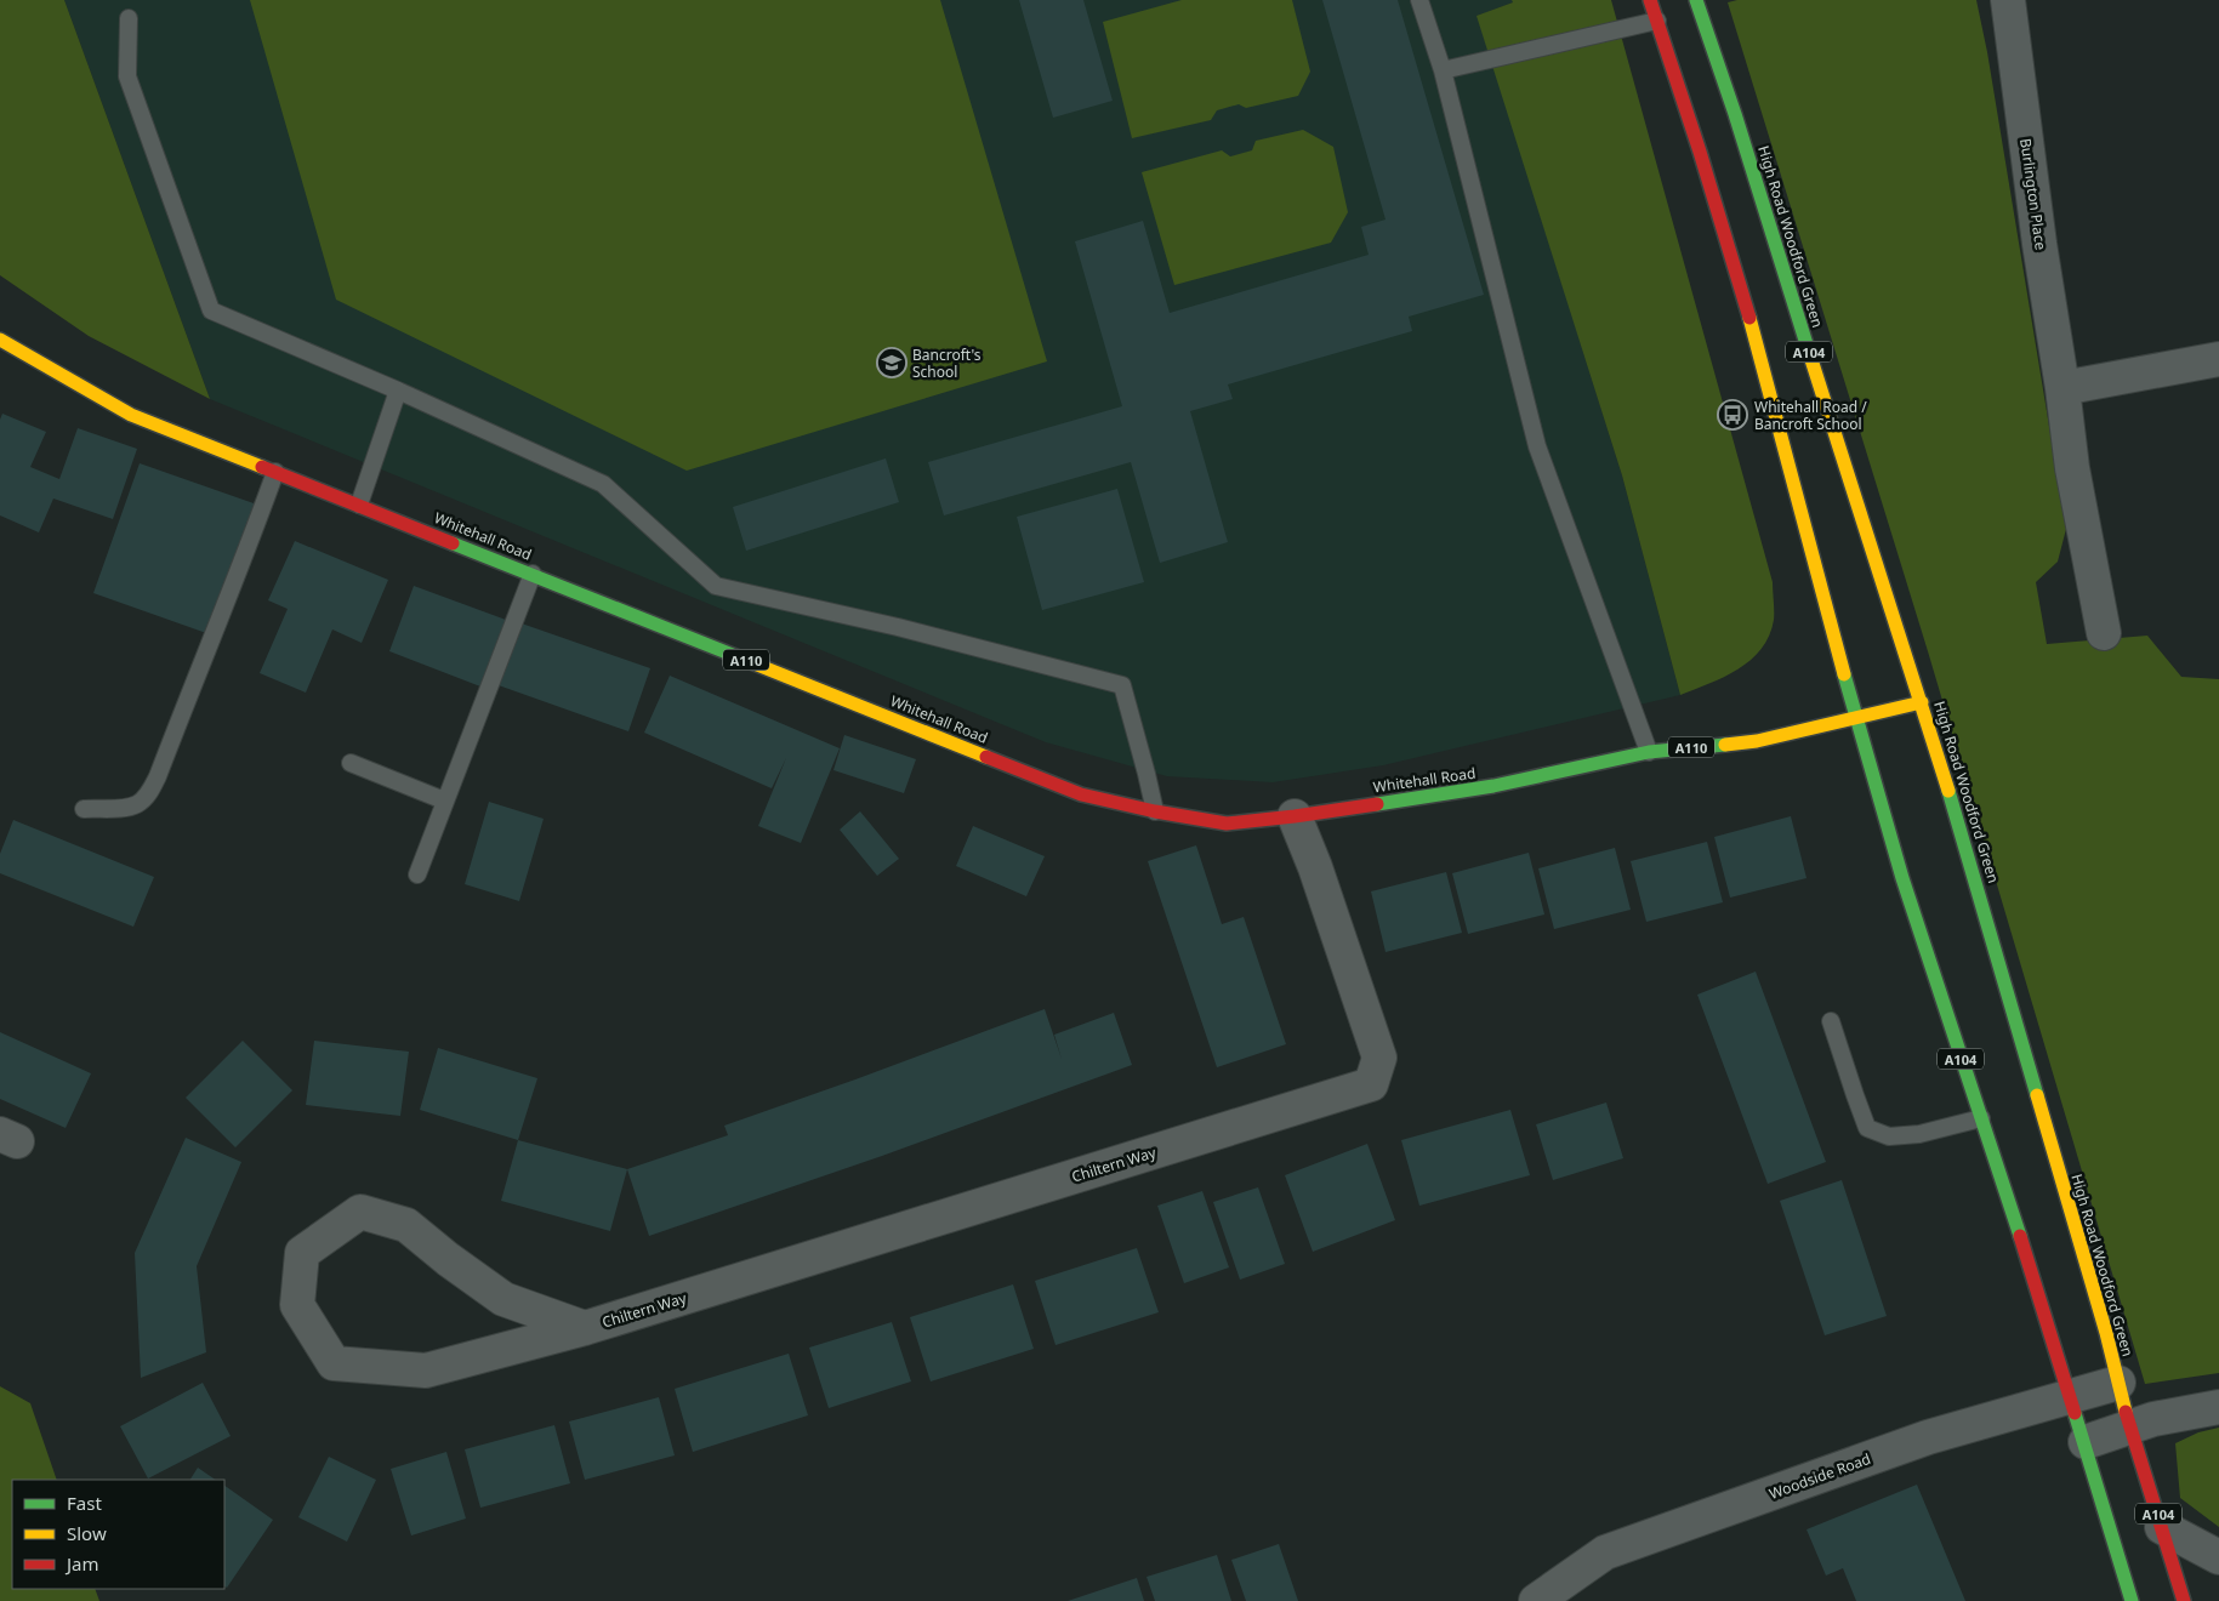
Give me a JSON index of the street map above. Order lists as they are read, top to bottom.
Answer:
{
  "streets": {
    "main road": [
      "High Road Woodford Green",
      "A104",
      "Whitehall Road",
      "A110"
    ],
    "street": ["Burlington Place", "Chiltern Way", "Woodside Road"]
  },
  "crossings": [
    ["High Road Woodford Green", "Whitehall Road"],
    ["High Road Woodford Green", "Woodside Road"],
    ["A104", "Whitehall Road"],
    ["A104", "Woodside Road"],
    ["Whitehall Road", "Chiltern Way"]
  ],
  "places": {
    "school or university": ["Bancroft's School"],
    "bus stop": ["Whitehall Road / Bancroft School"]
  },
  "legend": ["Fast", "Slow", "Jam"]
}
